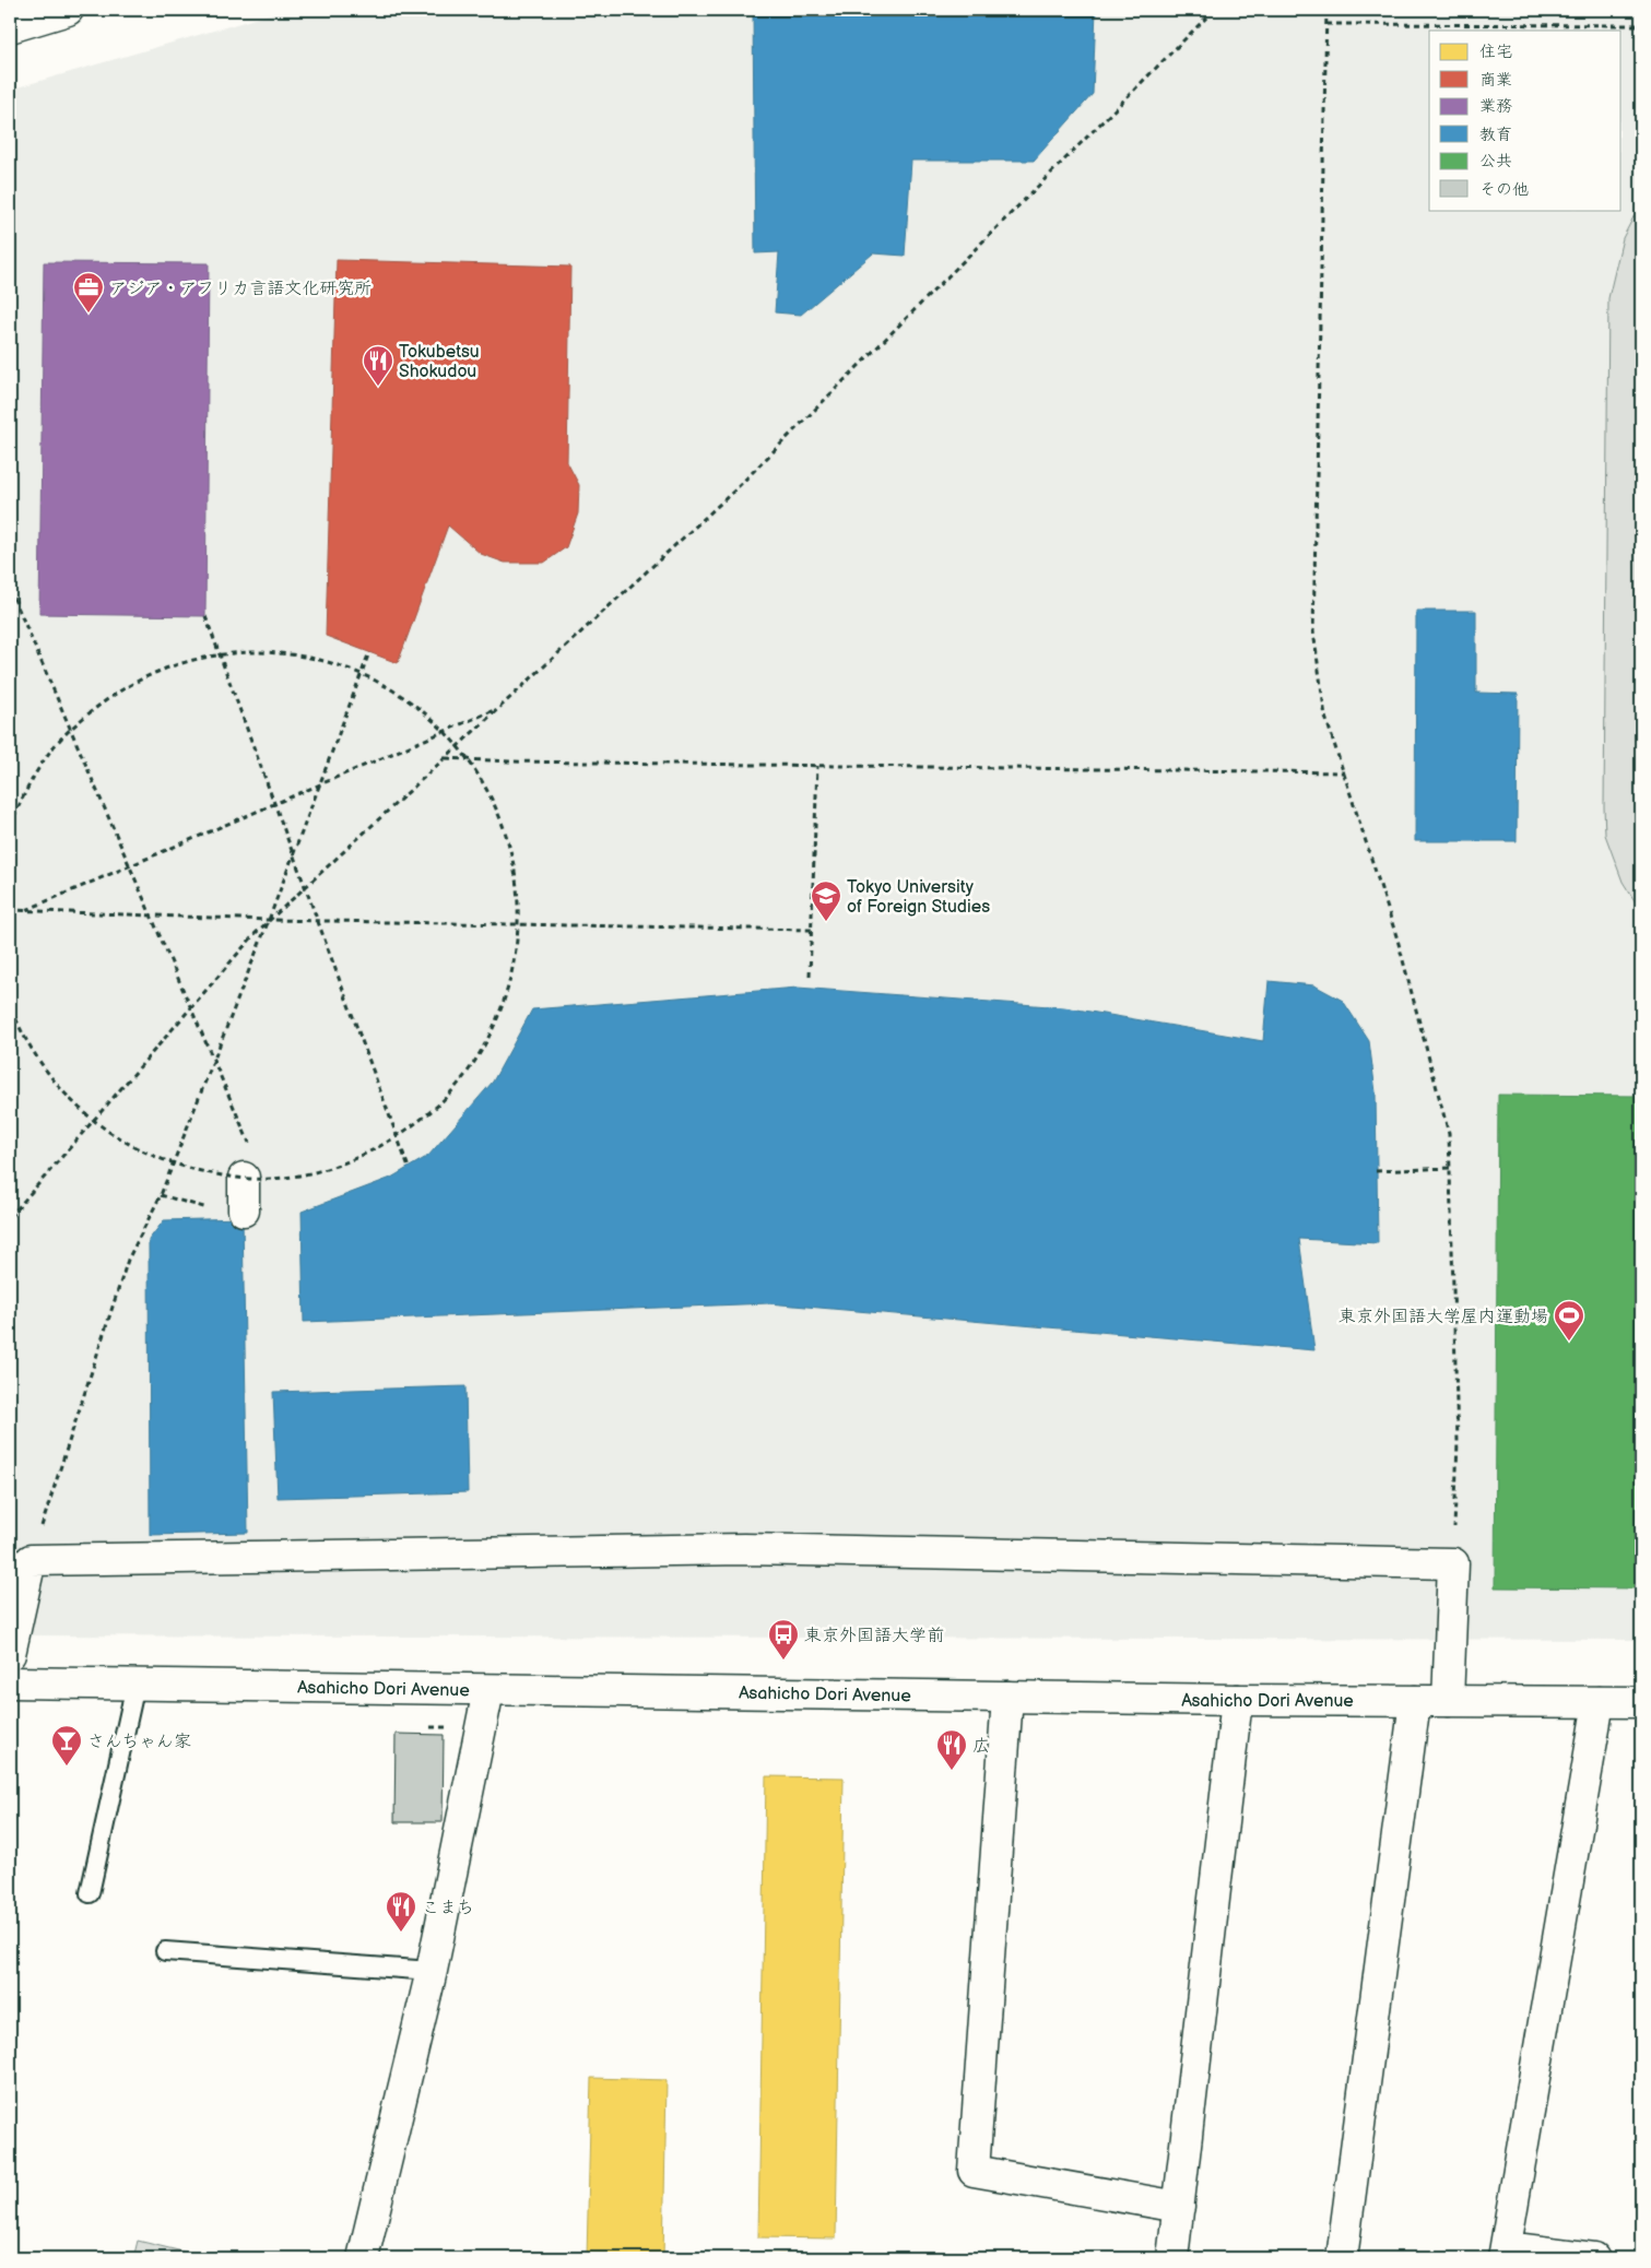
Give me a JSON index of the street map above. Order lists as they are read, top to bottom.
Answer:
{
  "streets": {
    "street": ["Asahicho Dori Avenue"]
  },
  "places": {
    "office": ["アジア・アフリカ言語文化研究所"],
    "restaurant": ["Tokubetsu Shokudou", "広", "こまち"],
    "school or university": ["Tokyo University of Foreign Studies"],
    "sports": ["東京外国語大学屋内運動場"],
    "bus stop": ["東京外国語大学前"],
    "bar": ["さんちゃん家"]
  },
  "legend": [
    "住宅",
    "商業",
    "業務",
    "教育",
    "公共",
    "その他"
  ]
}
